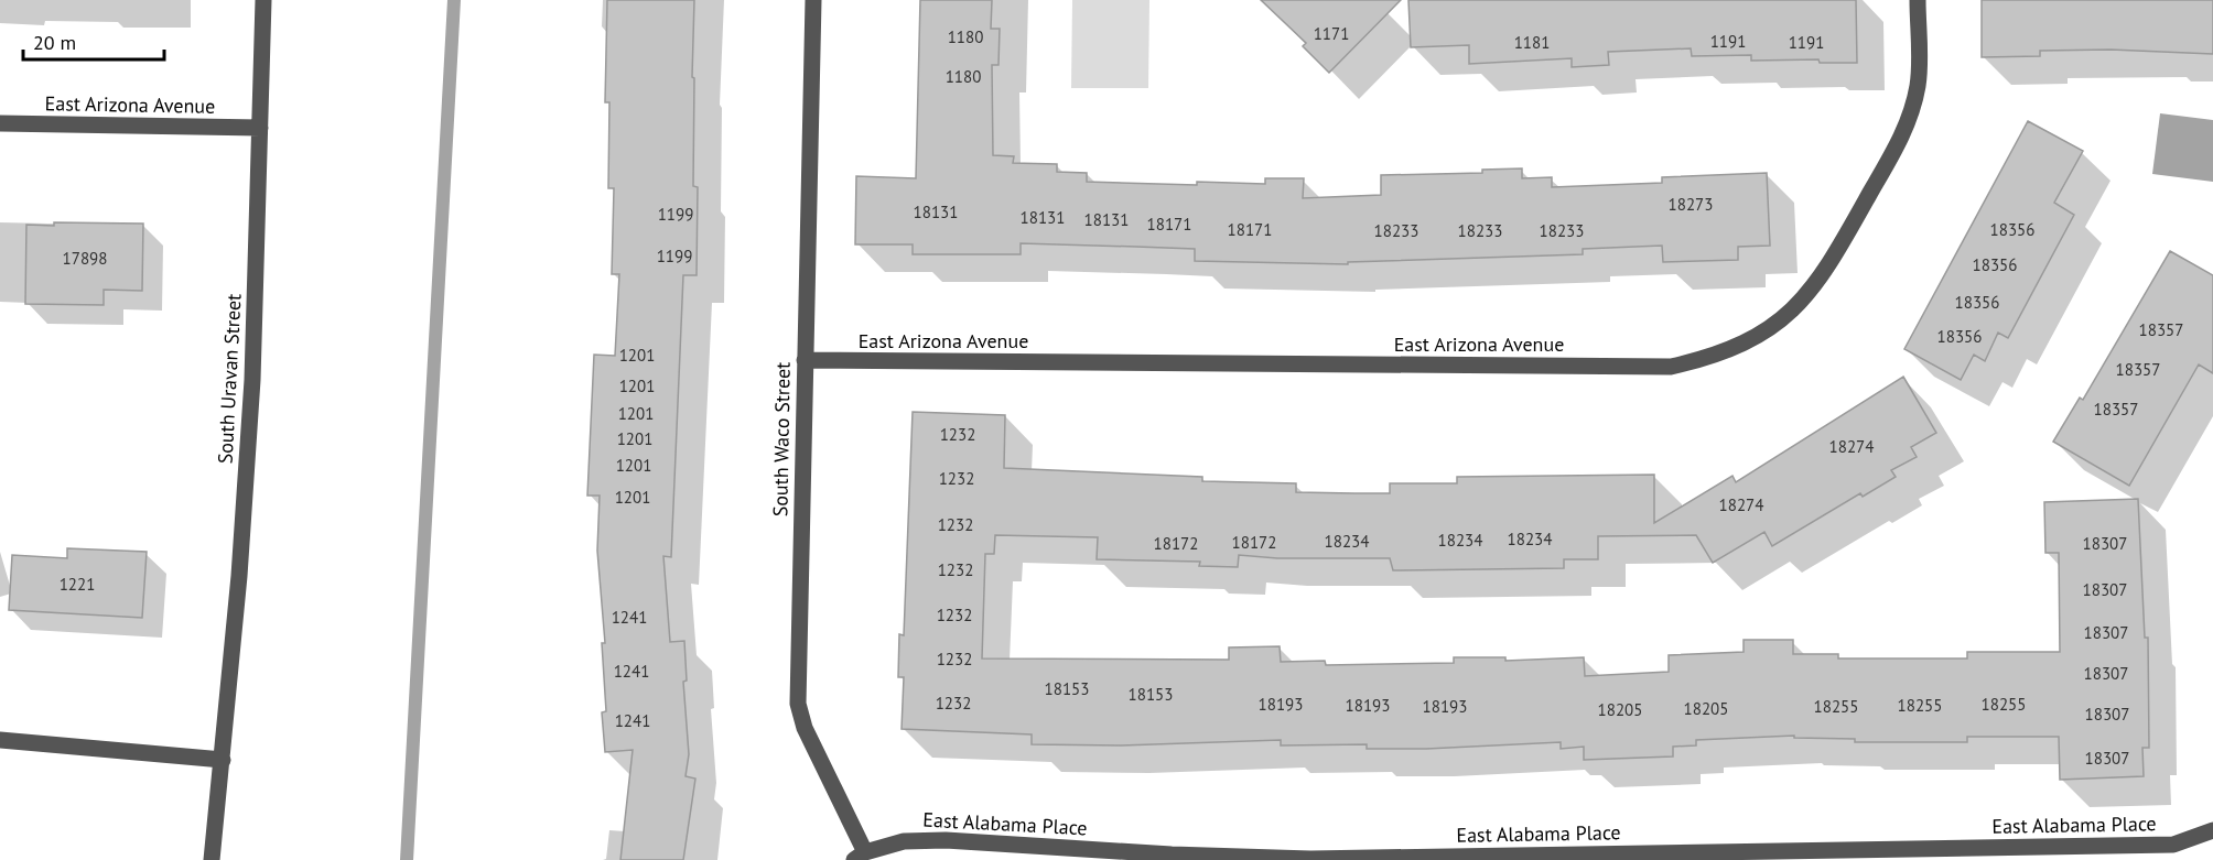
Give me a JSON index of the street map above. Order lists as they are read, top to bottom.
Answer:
{
  "streets": {
    "street": [
      "East Arizona Avenue",
      "South Uravan Street",
      "South Waco Street",
      "East Alabama Place"
    ]
  },
  "crossings": [
    ["East Arizona Avenue", "South Uravan Street"],
    ["East Arizona Avenue", "South Waco Street"],
    ["South Waco Street", "East Alabama Place"]
  ],
  "house_numbers": [
    "1171",
    "1180",
    "1191",
    "1181",
    "1191",
    "1180",
    "18273",
    "18131",
    "1199",
    "18131",
    "18131",
    "18171",
    "18171",
    "18356",
    "18233",
    "18233",
    "18233",
    "1199",
    "17898",
    "18356",
    "18356",
    "18357",
    "18356",
    "1201",
    "18357",
    "1201",
    "18357",
    "1201",
    "1232",
    "1201",
    "18274",
    "1201",
    "1232",
    "1201",
    "18274",
    "1232",
    "18234",
    "18234",
    "18234",
    "18172",
    "18172",
    "18307",
    "1232",
    "1221",
    "18307",
    "1232",
    "1241",
    "18307",
    "1232",
    "1241",
    "18307",
    "18153",
    "18153",
    "1232",
    "18193",
    "18255",
    "18193",
    "18255",
    "18193",
    "18255",
    "18205",
    "18205",
    "18307",
    "1241",
    "18307"
  ],
  "scale_bar": "20 m"
}
